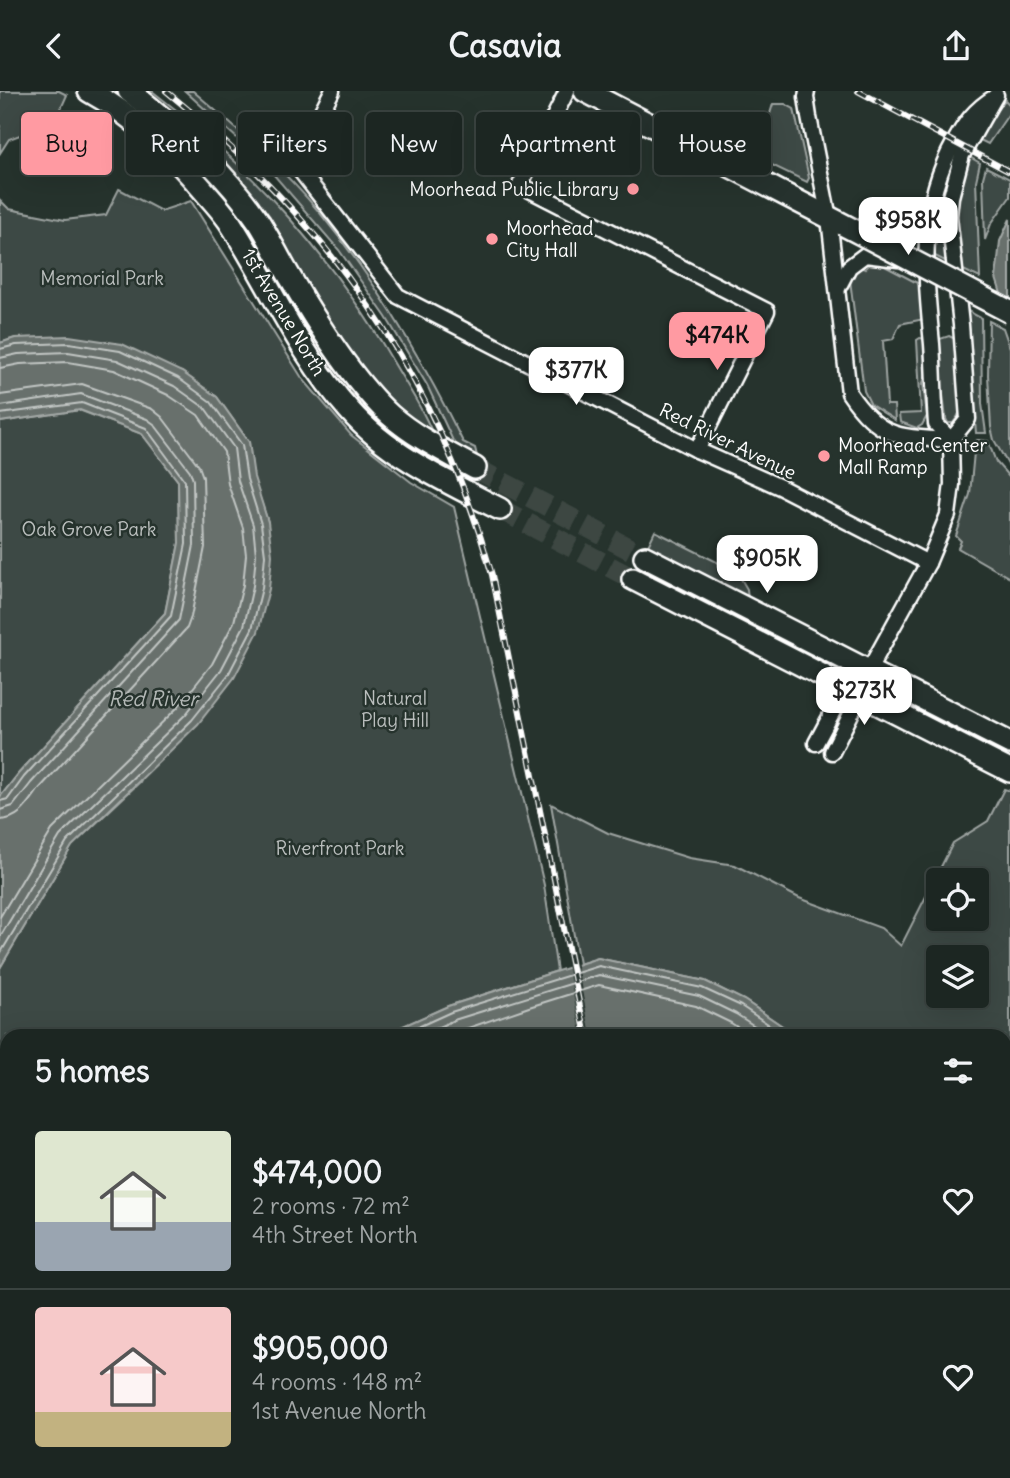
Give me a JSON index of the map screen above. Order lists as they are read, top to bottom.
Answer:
{
  "streets": {
    "main road": ["1st Avenue North"],
    "street": ["Red River Avenue"]
  },
  "water": ["Red River"],
  "parks": [
    "Memorial Park",
    "Oak Grove Park",
    "Natural Play Hill",
    "Riverfront Park"
  ],
  "places": ["Moorhead Public Library", "Moorhead City Hall", "Moorhead Center Mall Ramp"],
  "page": {
    "header": "Casavia",
    "chip": [
      "Buy",
      "Rent",
      "Filters",
      "New",
      "Apartment",
      "House"
    ],
    "price": [
      "$958K",
      "$474K",
      "$377K",
      "$905K",
      "$273K"
    ],
    "heading": "5 homes",
    "list": [
      {
        "name": "$474,000",
        "note": "2 rooms · 72 m² · 4th Street North"
      },
      {
        "name": "$905,000",
        "note": "4 rooms · 148 m² · 1st Avenue North"
      }
    ]
  }
}
